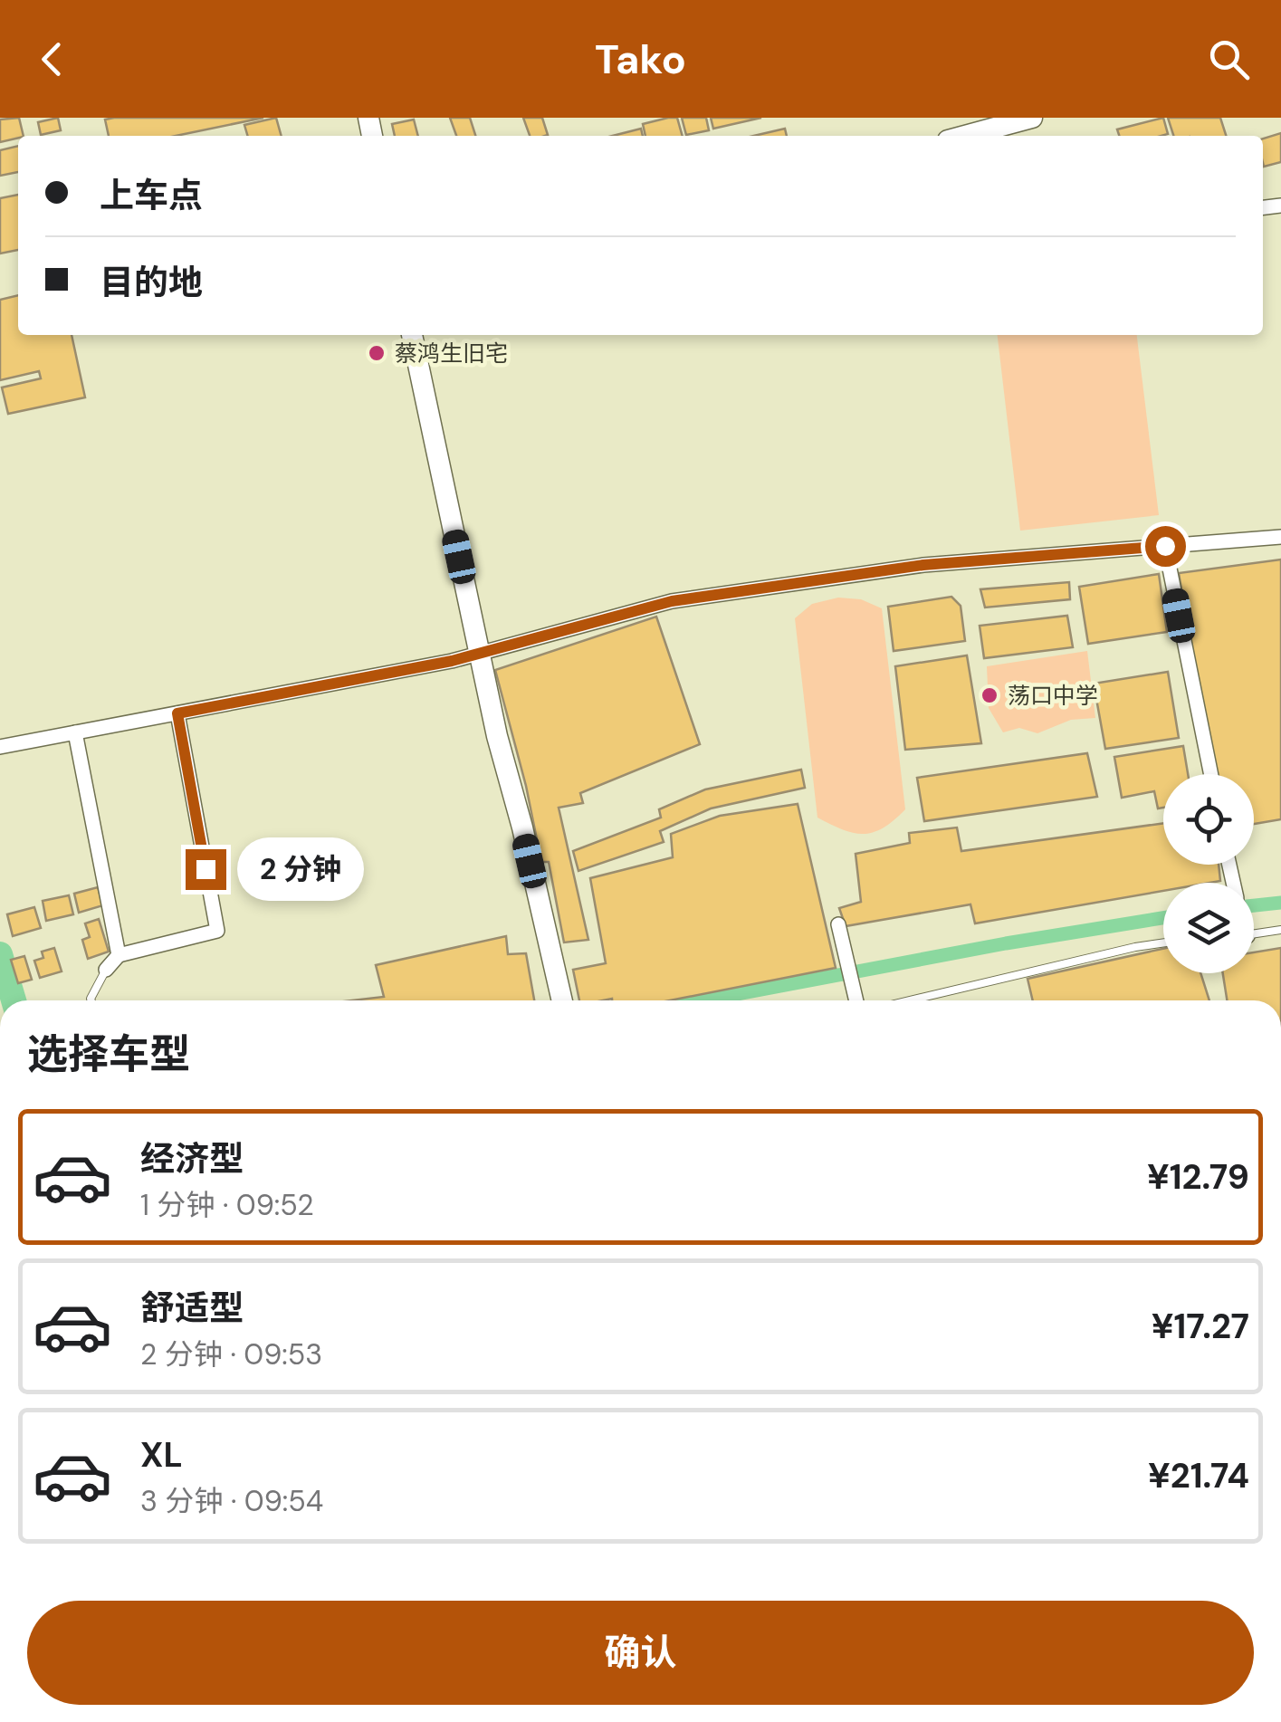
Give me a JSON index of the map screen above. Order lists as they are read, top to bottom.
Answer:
{
  "places": ["蔡鸿生旧宅", "荡口中学"],
  "page": {
    "header": "Tako",
    "banner": ["上车点", "目的地"],
    "bubble": "2 分钟",
    "heading": "选择车型",
    "list": [
      {
        "name": "经济型",
        "note": "1 分钟 · 09:52",
        "value": "¥12.79"
      },
      {
        "name": "舒适型",
        "note": "2 分钟 · 09:53",
        "value": "¥17.27"
      },
      {
        "name": "XL",
        "note": "3 分钟 · 09:54",
        "value": "¥21.74"
      }
    ],
    "buttons": "确认"
  }
}
